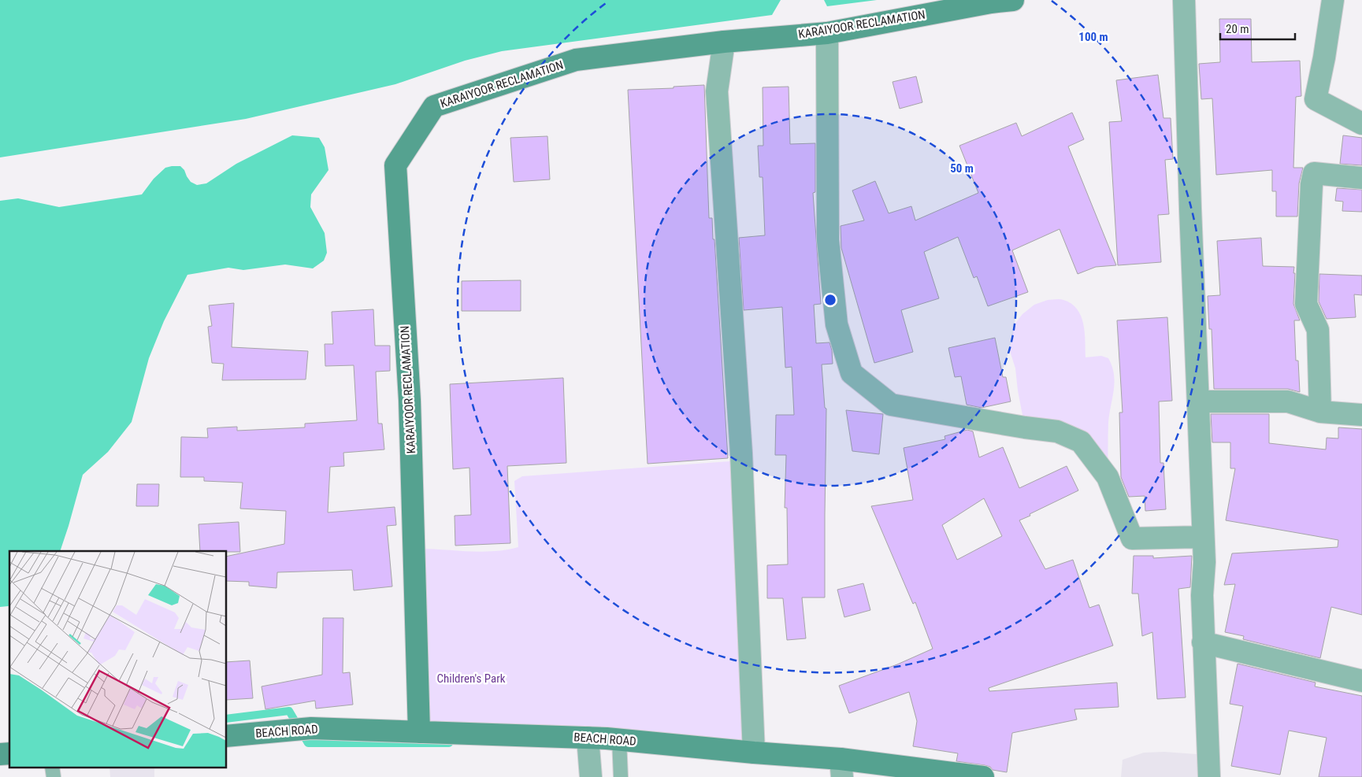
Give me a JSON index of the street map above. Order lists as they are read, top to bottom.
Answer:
{
  "streets": {
    "main road": ["KARAIYOOR RECLAMATION", "BEACH ROAD"]
  },
  "crossings": [
    ["KARAIYOOR RECLAMATION", "BEACH ROAD"]
  ],
  "parks": ["Children's Park"],
  "scale_bar": "20 m",
  "rings": ["100 m", "50 m"]
}
